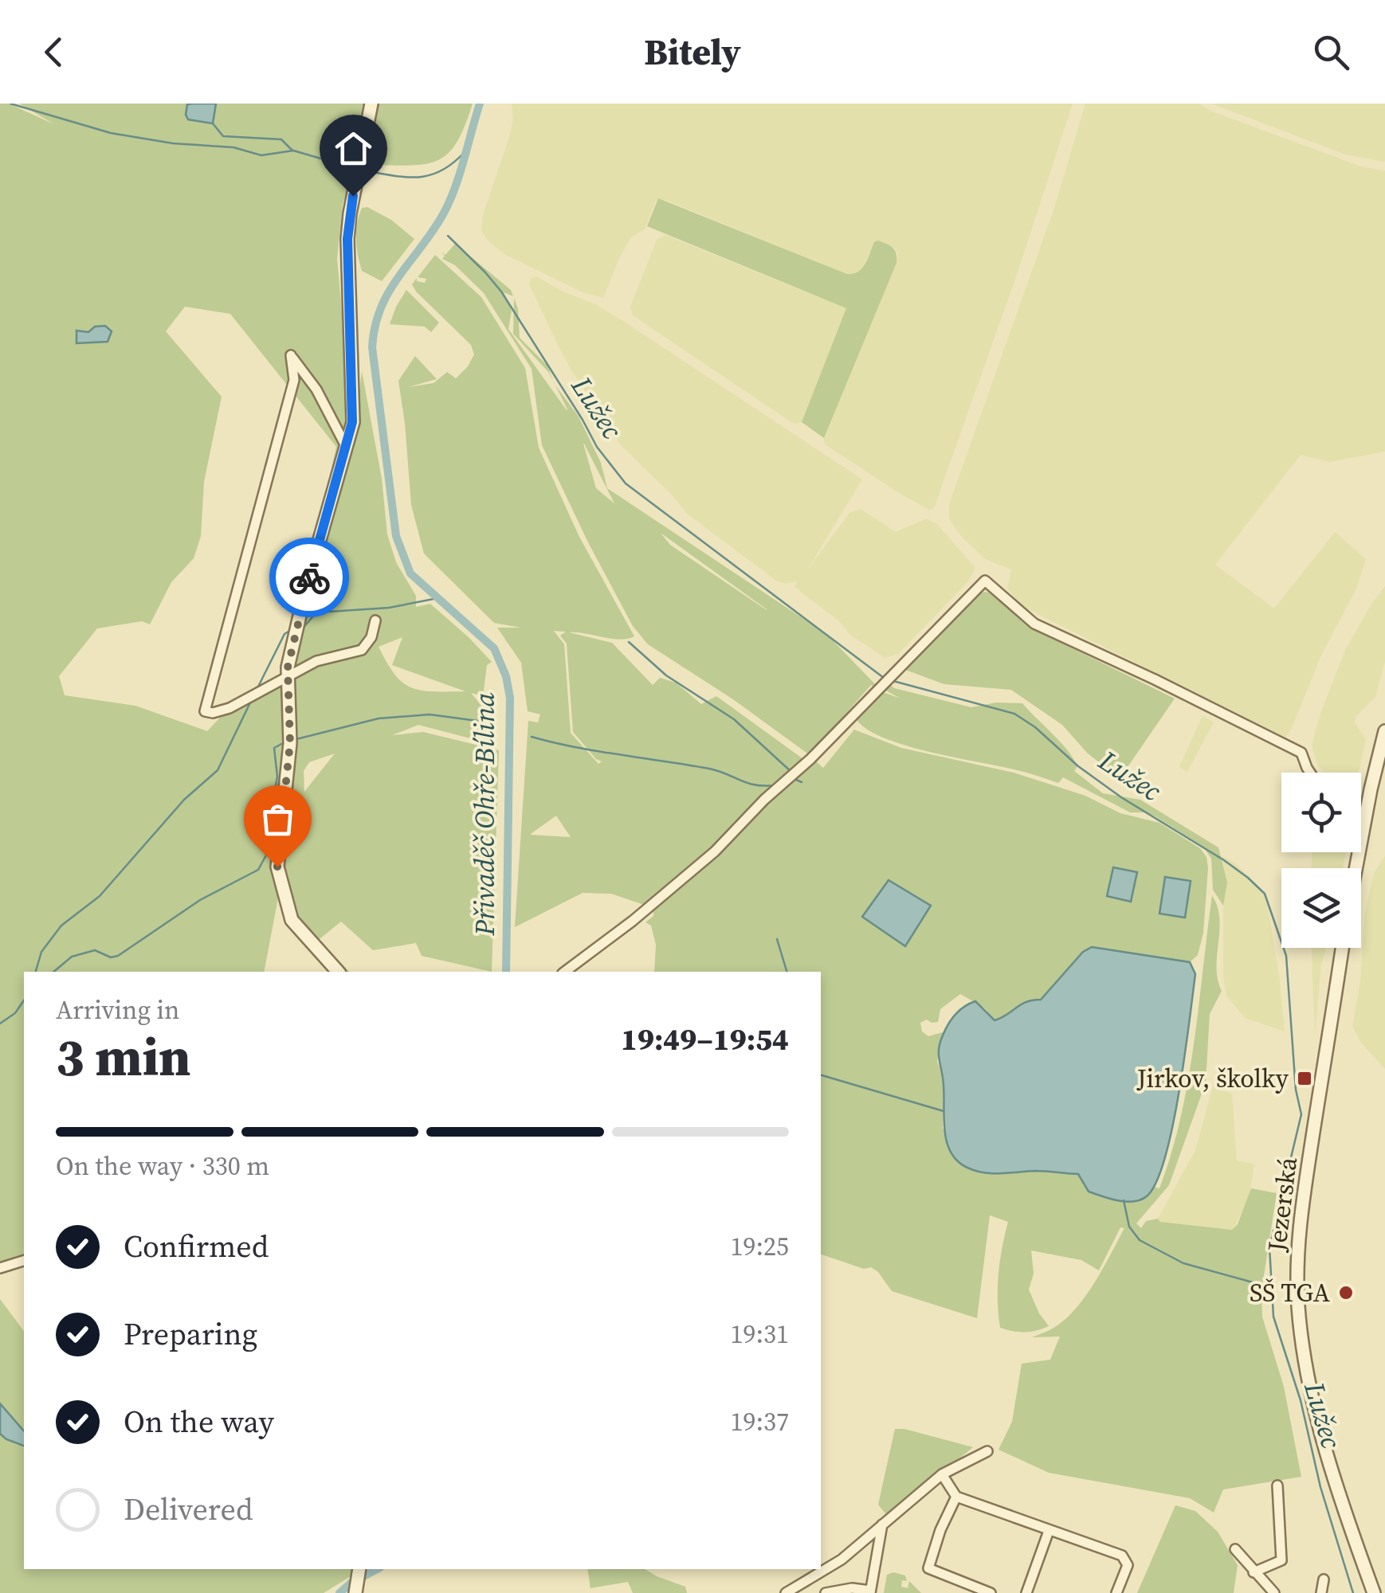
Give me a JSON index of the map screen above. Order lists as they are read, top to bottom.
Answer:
{
  "streets": {
    "street": ["Jezerská"]
  },
  "water": ["Lužec", "Přivaděč Ohře-Bílina"],
  "places": {
    "transit": ["Jirkov, školky"],
    "other": ["SŠ TGA"]
  },
  "page": {
    "header": "Bitely",
    "heading": ["3 min", "Arriving in", "19:49–19:54"],
    "bar": "On the way · 330 m",
    "list": [
      ["Confirmed", "19:25"],
      ["Preparing", "19:31"],
      ["On the way", "19:37"],
      "Delivered"
    ]
  }
}
